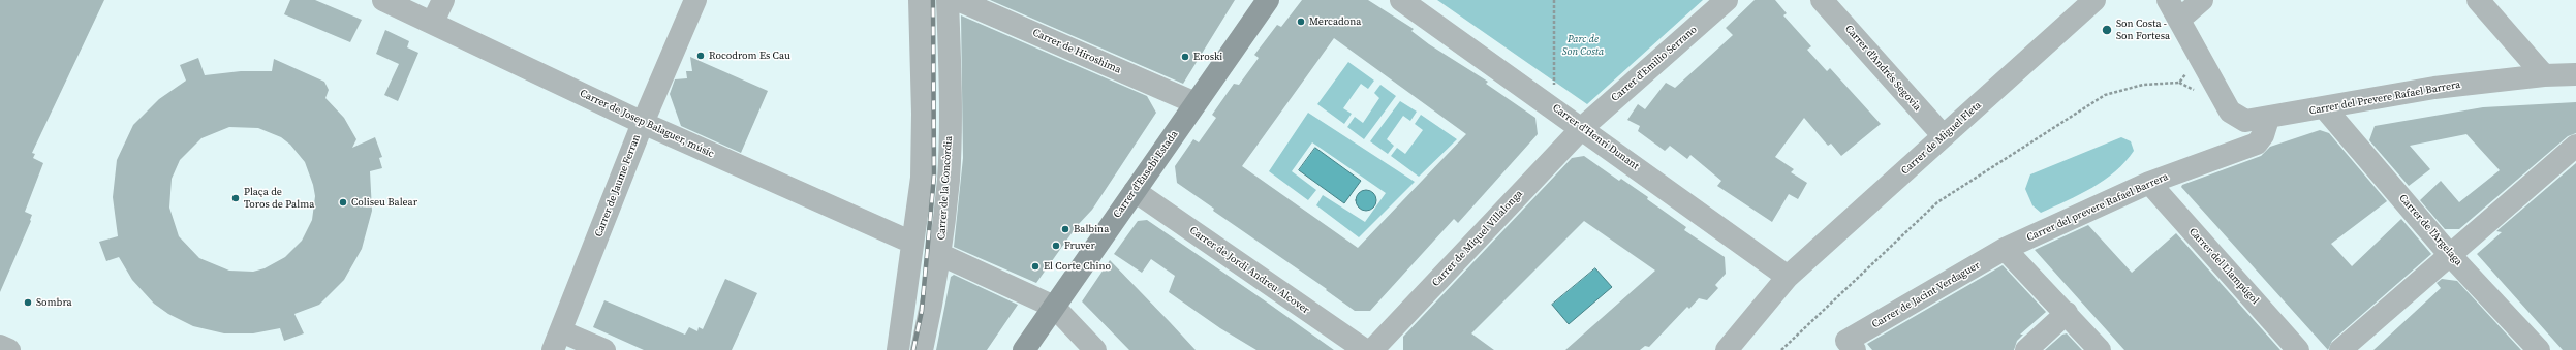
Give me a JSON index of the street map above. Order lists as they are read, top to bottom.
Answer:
{
  "streets": {
    "main road": ["Carrer d'Eusebi Estada"],
    "street": [
      "Carrer de Hiroshima",
      "Carrer d'Emilio Serrano",
      "Carrer d'Andrés Segovia",
      "Carrer del Prevere Rafael Barrera",
      "Carrer de Josep Balaguer, músic",
      "Carrer d'Henri Dunant",
      "Carrer de Miguel Fleta",
      "Carrer de Jaume Ferran",
      "Carrer de la Concòrdia",
      "Carrer del prevere Rafael Barrera",
      "Carrer de l'Argelaga",
      "Carrer de Miquel Villalonga",
      "Carrer del Llampúgol",
      "Carrer de Jordi Andreu Alcover",
      "Carrer de Jacint Verdaguer"
    ]
  },
  "crossings": [
    ["Carrer de Hiroshima", "Carrer d'Eusebi Estada"],
    ["Carrer d'Emilio Serrano", "Carrer d'Henri Dunant"],
    ["Carrer d'Emilio Serrano", "Carrer de Miquel Villalonga"],
    ["Carrer d'Andrés Segovia", "Carrer de Miguel Fleta"],
    ["Carrer del Prevere Rafael Barrera", "Carrer del prevere Rafael Barrera"],
    ["Carrer del Prevere Rafael Barrera", "Carrer de l'Argelaga"],
    ["Carrer de Josep Balaguer, músic", "Carrer de Jaume Ferran"],
    ["Carrer d'Henri Dunant", "Carrer de Miguel Fleta"],
    ["Carrer d'Henri Dunant", "Carrer de Miquel Villalonga"],
    ["Carrer d'Eusebi Estada", "Carrer de Jordi Andreu Alcover"],
    ["Carrer del prevere Rafael Barrera", "Carrer del Llampúgol"],
    ["Carrer del prevere Rafael Barrera", "Carrer de Jacint Verdaguer"]
  ],
  "parks": ["Parc de Son Costa"],
  "places": [
    "Mercadona",
    "Son Costa - Son Fortesa",
    "Rocodrom Es Cau",
    "Eroski",
    "Plaça de Toros de Palma",
    "Coliseu Balear",
    "Balbina",
    "Fruver",
    "El Corte Chino",
    "Sombra"
  ]
}
